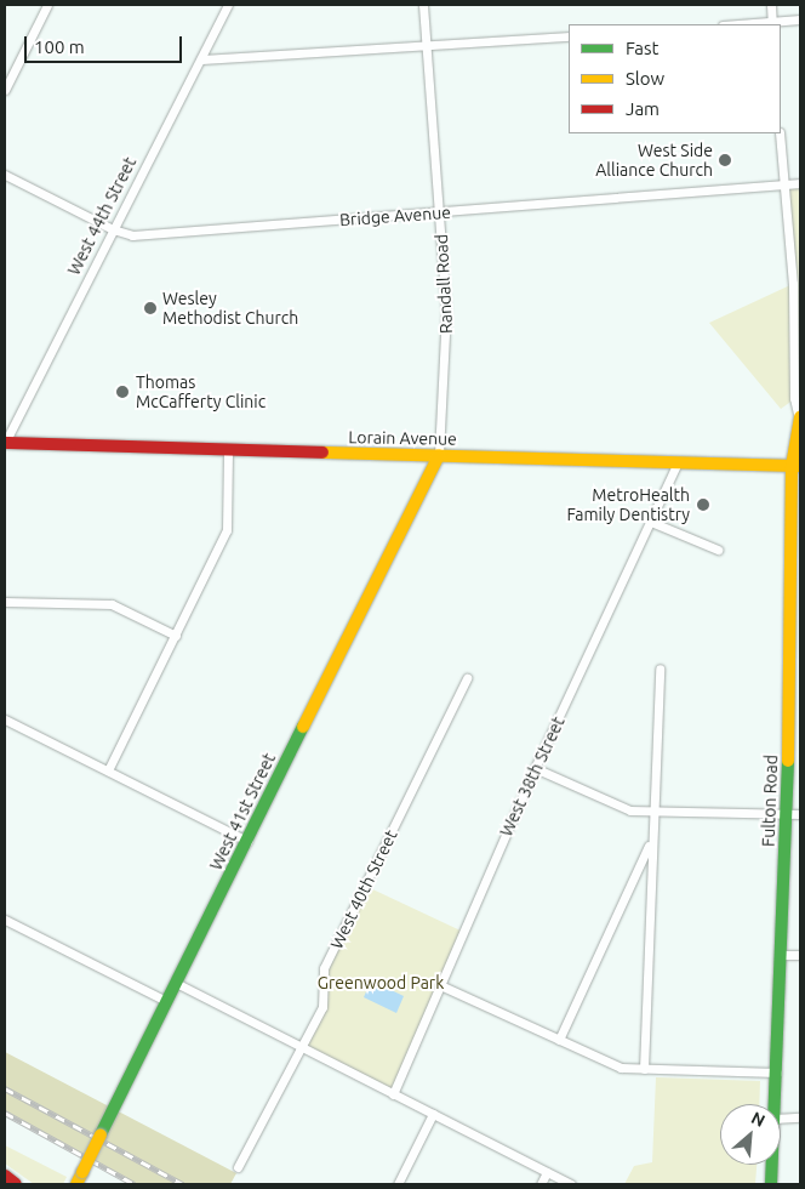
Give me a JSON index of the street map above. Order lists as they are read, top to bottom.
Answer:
{
  "streets": {
    "main road": ["Lorain Avenue", "Fulton Road", "West 41st Street"],
    "street": [
      "West 44th Street",
      "Bridge Avenue",
      "Randall Road",
      "West 38th Street",
      "West 40th Street"
    ]
  },
  "crossings": [
    ["West 44th Street", "Bridge Avenue"],
    ["West 44th Street", "Lorain Avenue"],
    ["Bridge Avenue", "Randall Road"],
    ["Randall Road", "Lorain Avenue"],
    ["Randall Road", "West 41st Street"],
    ["Lorain Avenue", "West 38th Street"],
    ["Lorain Avenue", "Fulton Road"],
    ["Lorain Avenue", "West 41st Street"]
  ],
  "parks": ["Greenwood Park"],
  "places": [
    "West Side Alliance Church",
    "Wesley Methodist Church",
    "Thomas McCafferty Clinic",
    "MetroHealth Family Dentistry"
  ],
  "legend": ["Fast", "Slow", "Jam"],
  "scale_bar": "100 m",
  "north": "top right"
}
